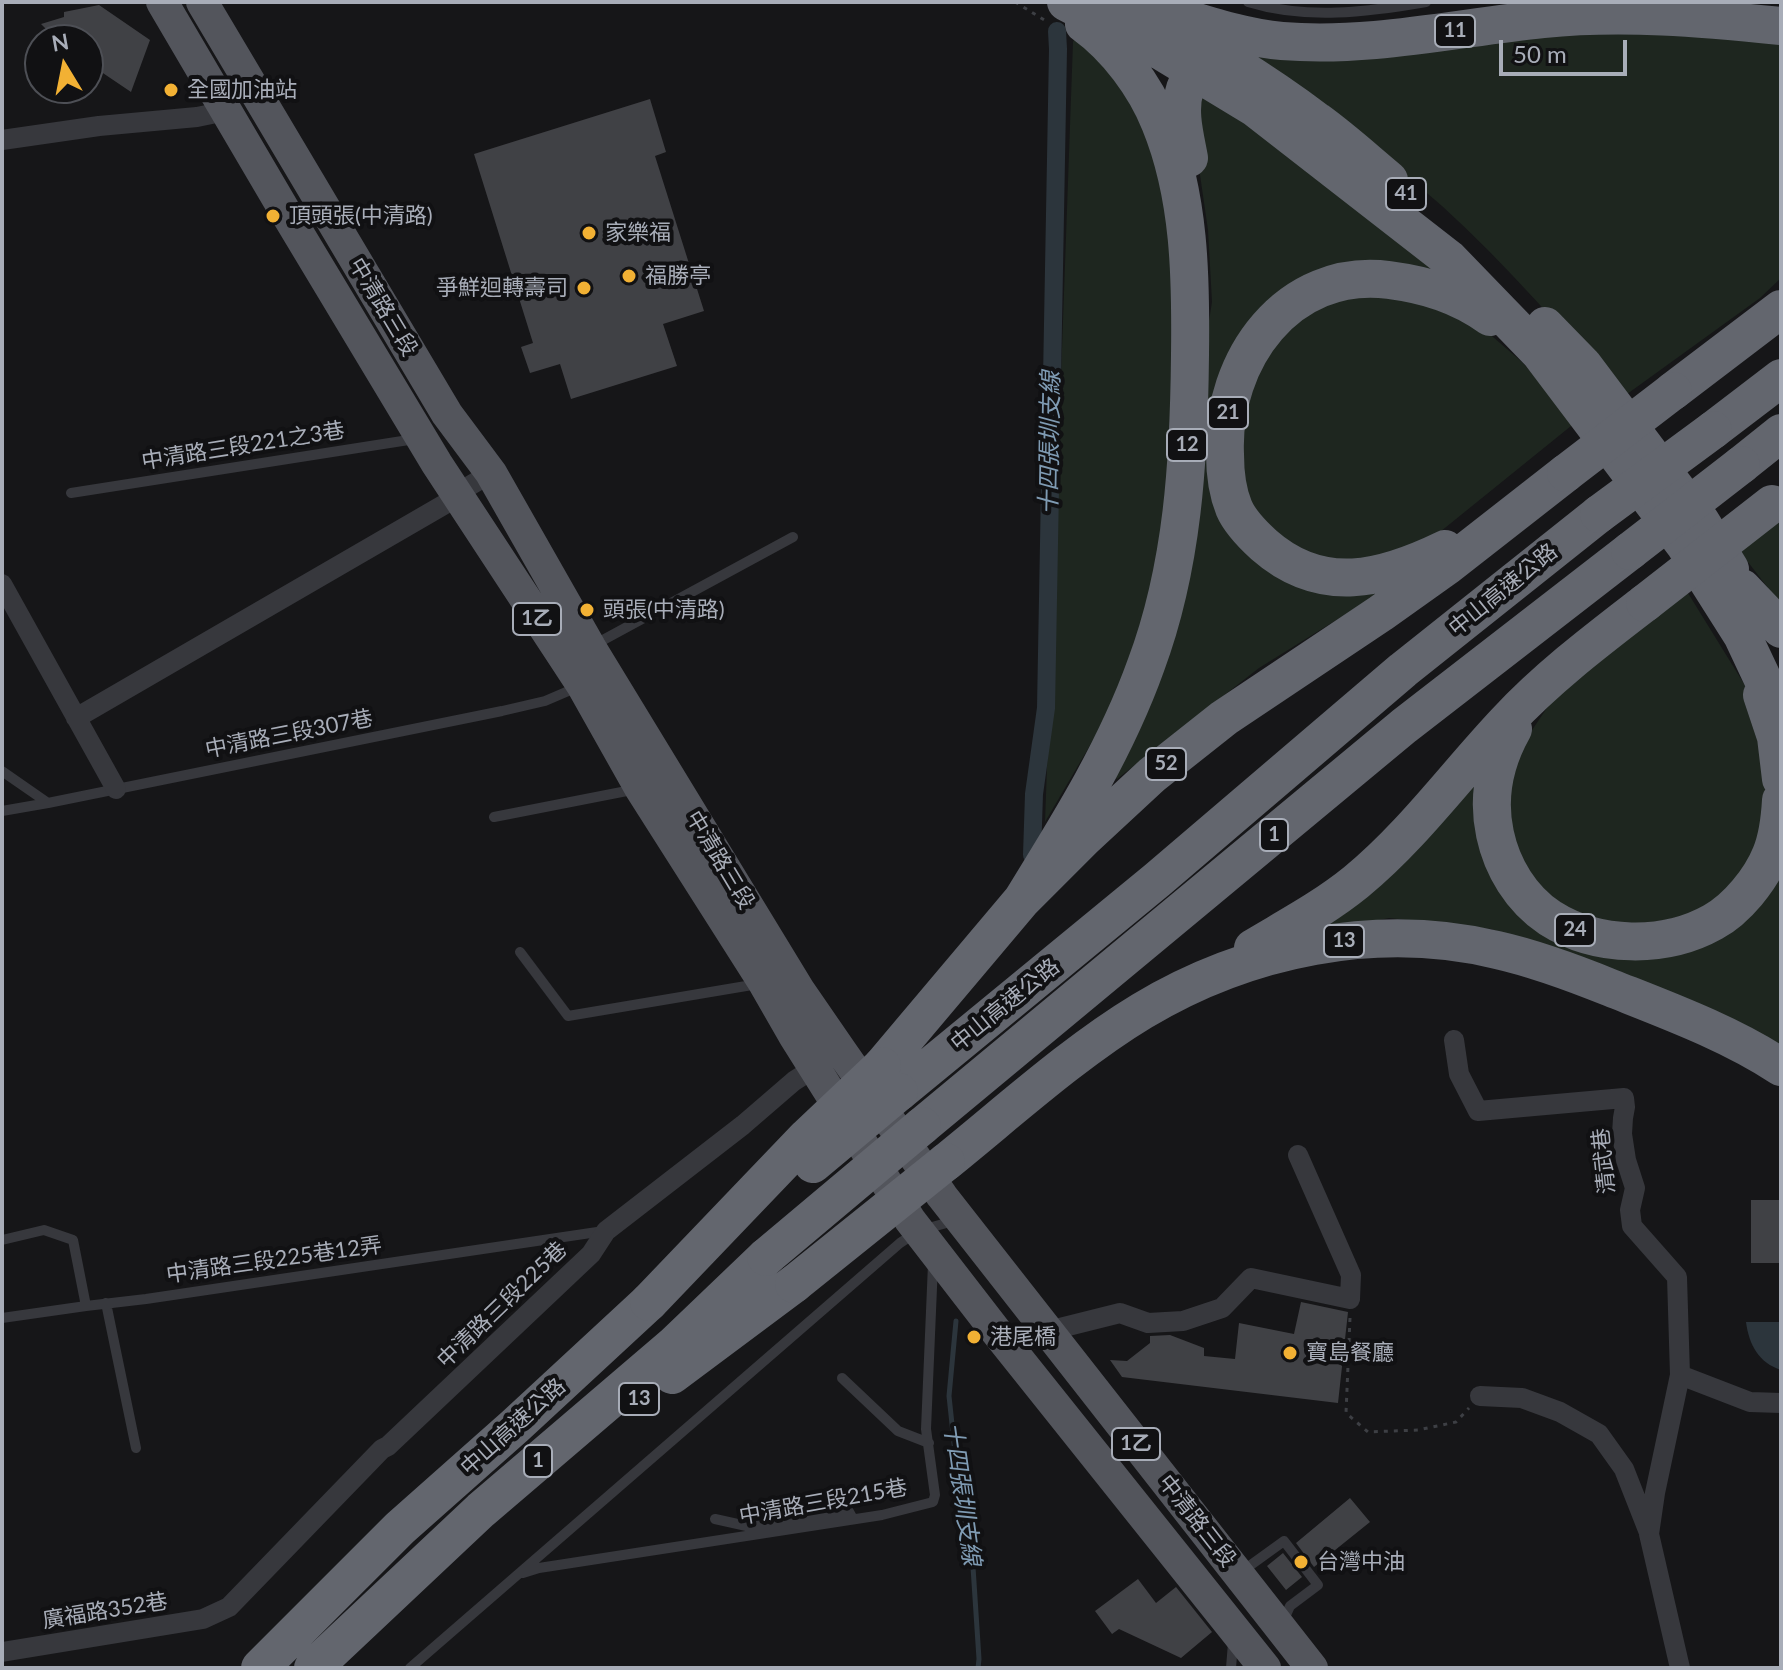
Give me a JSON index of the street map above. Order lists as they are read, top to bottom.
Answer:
{
  "streets": {
    "highway": [
      "11",
      "41",
      "21",
      "12",
      "中山高速公路",
      "52",
      "1",
      "24",
      "13"
    ],
    "main road": ["中清路三段", "1乙"],
    "street": ["清武巷", "中清路三段225巷", "廣福路352巷"],
    "lane": [
      "中清路三段221之3巷",
      "中清路三段307巷",
      "中清路三段225巷12弄",
      "中清路三段215巷"
    ]
  },
  "crossings": [
    ["中清路三段", "中清路三段221之3巷"],
    ["中清路三段", "中清路三段307巷"],
    ["中清路三段", "中清路三段225巷"],
    ["中清路三段", "中清路三段215巷"],
    ["21", "52"],
    ["12", "52"],
    ["中山高速公路", "52"],
    ["中山高速公路", "13"],
    ["中清路三段225巷12弄", "中清路三段225巷"],
    ["中清路三段225巷", "廣福路352巷"]
  ],
  "water": ["十四張圳支線"],
  "places": [
    "全國加油站",
    "頂頭張(中清路)",
    "家樂福",
    "福勝亭",
    "爭鮮迴轉壽司",
    "頭張(中清路)",
    "港尾橋",
    "寶島餐廳",
    "台灣中油"
  ],
  "scale_bar": "50 m",
  "north": "top"
}
